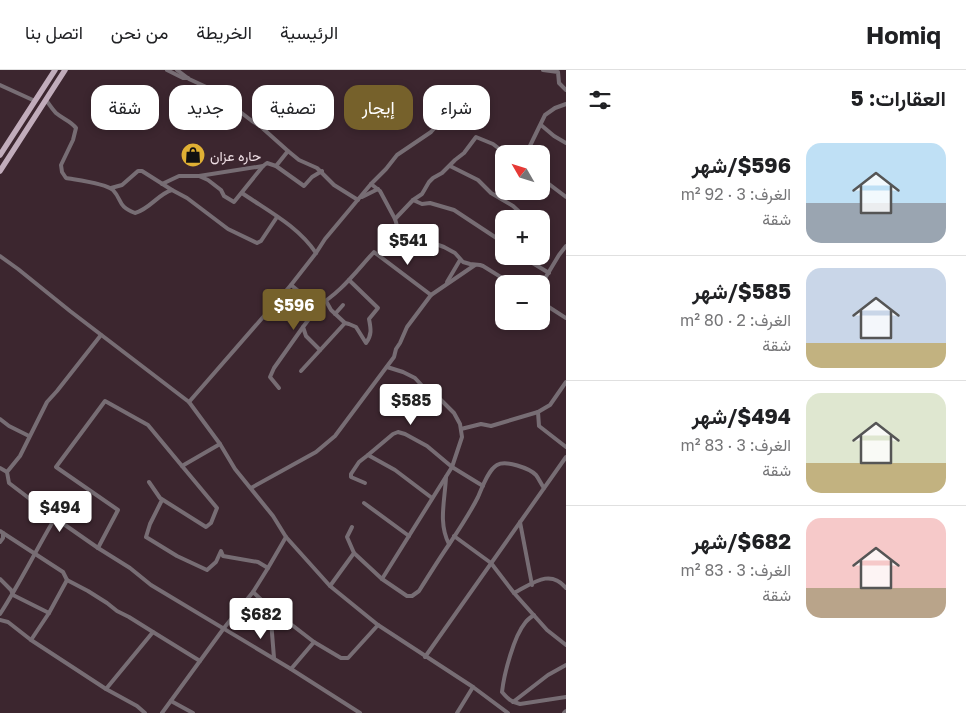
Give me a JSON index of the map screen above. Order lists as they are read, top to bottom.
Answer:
{
  "places": {
    "shop": ["حاره عزان"]
  },
  "north": "top left",
  "page": {
    "header": "Homiq",
    "nav": [
      "الرئيسية",
      "الخريطة",
      "من نحن",
      "اتصل بنا"
    ],
    "heading": "العقارات: 5",
    "chip": [
      "شراء",
      "إيجار",
      "تصفية",
      "جديد",
      "شقة"
    ],
    "list": [
      {
        "name": "$596/شهر",
        "note": "الغرف: 3 · 92 m² · شقة"
      },
      {
        "name": "$585/شهر",
        "note": "الغرف: 2 · 80 m² · شقة"
      },
      {
        "name": "$494/شهر",
        "note": "الغرف: 3 · 83 m² · شقة"
      },
      {
        "name": "$682/شهر",
        "note": "الغرف: 3 · 83 m² · شقة"
      }
    ],
    "map_buttons": ["+", "−"],
    "price": [
      "$541",
      "$596",
      "$585",
      "$494",
      "$682"
    ]
  }
}
